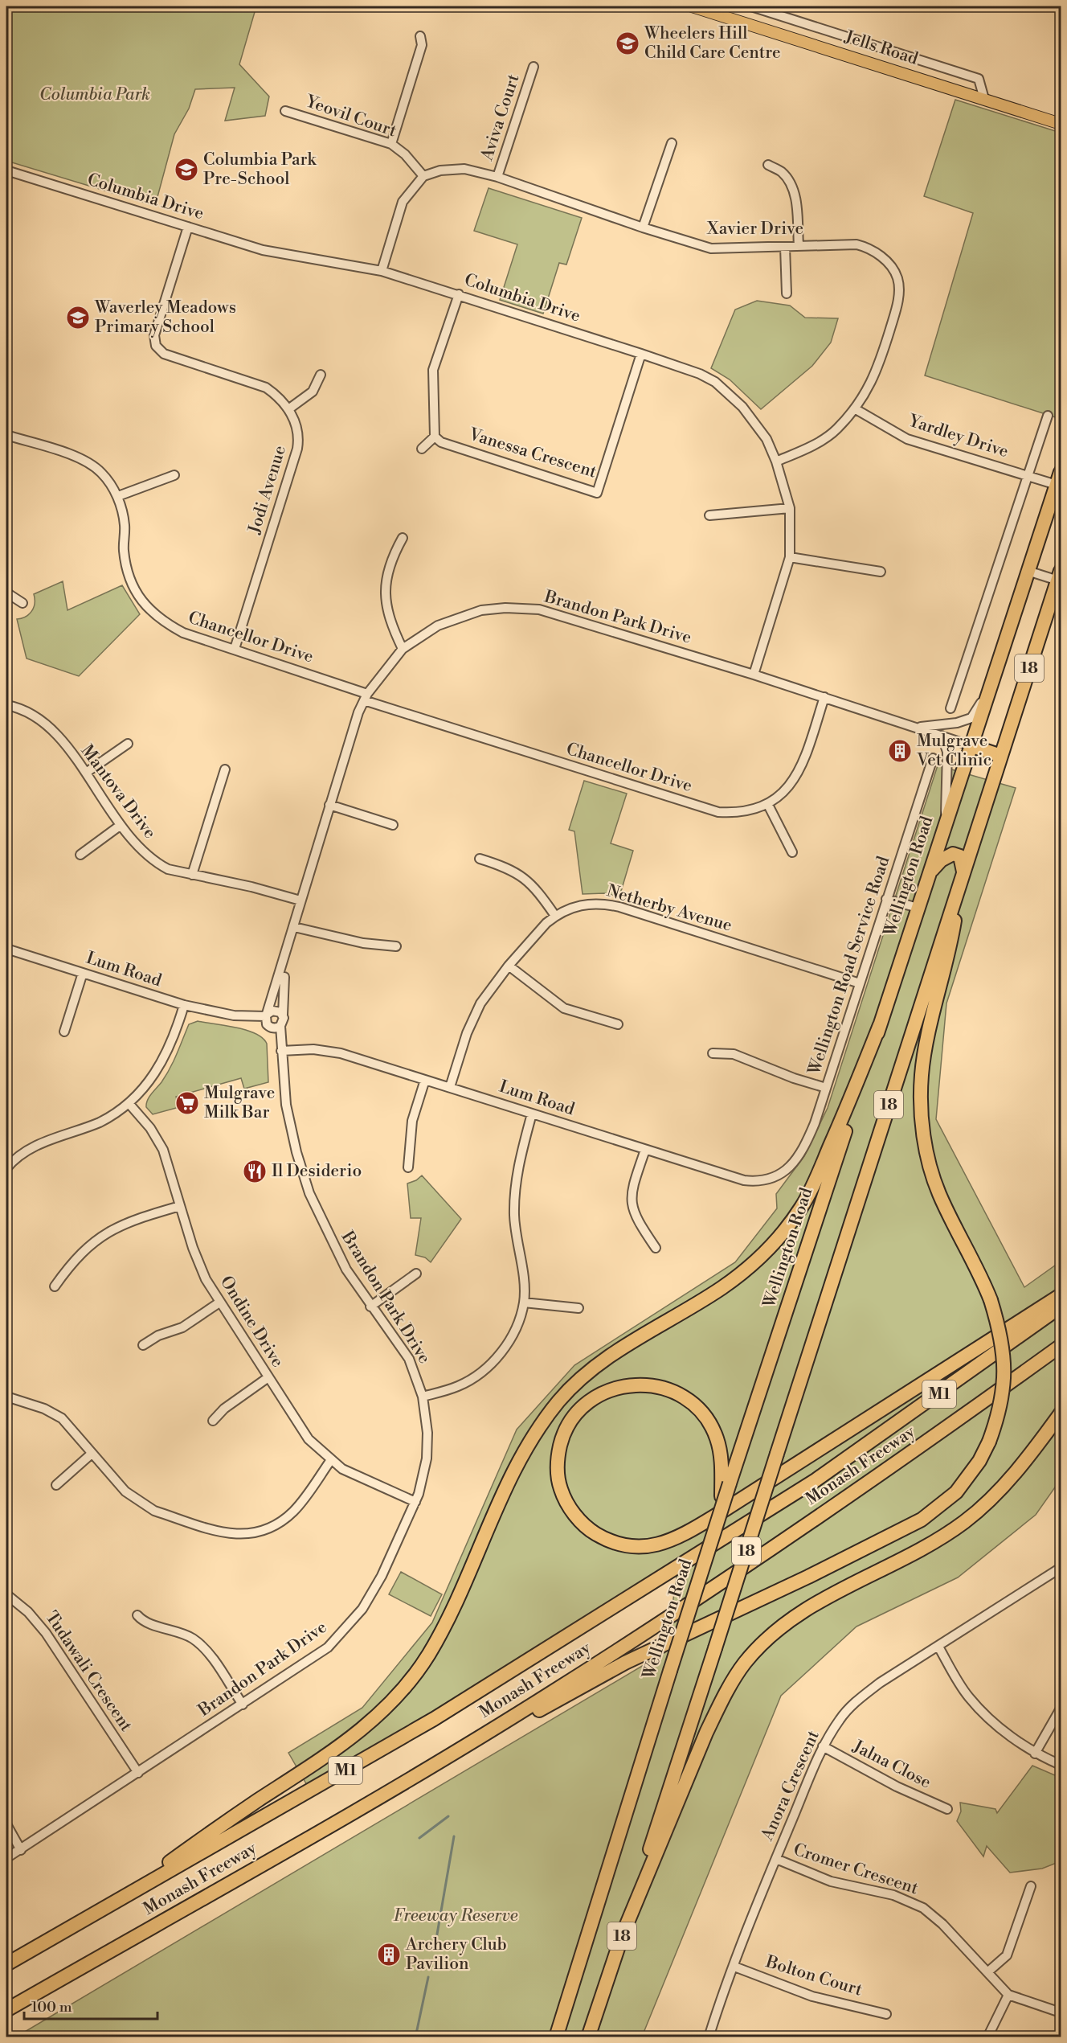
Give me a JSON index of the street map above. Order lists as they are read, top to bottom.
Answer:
{
  "streets": {
    "highway": [
      "18",
      "Wellington Road",
      "M1",
      "Monash Freeway"
    ],
    "main road": ["Jells Road"],
    "street": [
      "Yeovil Court",
      "Aviva Court",
      "Columbia Drive",
      "Xavier Drive",
      "Yardley Drive",
      "Vanessa Crescent",
      "Jodi Avenue",
      "Brandon Park Drive",
      "Chancellor Drive",
      "Mantova Drive",
      "Netherby Avenue",
      "Wellington Road Service Road",
      "Lum Road",
      "Ondine Drive",
      "Tudawali Crescent",
      "Jalna Close",
      "Anora Crescent",
      "Cromer Crescent",
      "Bolton Court"
    ]
  },
  "crossings": [
    ["Yeovil Court", "Xavier Drive"],
    ["Aviva Court", "Xavier Drive"],
    ["Columbia Drive", "Xavier Drive"],
    ["Columbia Drive", "Vanessa Crescent"],
    ["Columbia Drive", "Jodi Avenue"],
    ["Columbia Drive", "Brandon Park Drive"],
    ["Xavier Drive", "Yardley Drive"],
    ["Yardley Drive", "Wellington Road"],
    ["Jodi Avenue", "Chancellor Drive"],
    ["Brandon Park Drive", "Chancellor Drive"],
    ["Brandon Park Drive", "Mantova Drive"],
    ["Brandon Park Drive", "Wellington Road"],
    ["Brandon Park Drive", "Lum Road"],
    ["Brandon Park Drive", "Ondine Drive"],
    ["Brandon Park Drive", "Tudawali Crescent"],
    ["Netherby Avenue", "Wellington Road Service Road"],
    ["Netherby Avenue", "Lum Road"],
    ["Wellington Road Service Road", "Lum Road"],
    ["Jalna Close", "Anora Crescent"],
    ["Anora Crescent", "Cromer Crescent"],
    ["Anora Crescent", "Bolton Court"]
  ],
  "parks": ["Columbia Park", "Freeway Reserve"],
  "places": {
    "school or university": ["Wheelers Hill Child Care Centre", "Columbia Park Pre-School", "Waverley Meadows Primary School"],
    "building": ["Mulgrave Vet Clinic", "Archery Club Pavilion"],
    "supermarket": ["Mulgrave Milk Bar"],
    "restaurant": ["Il Desiderio"]
  },
  "scale_bar": "100 m"
}
